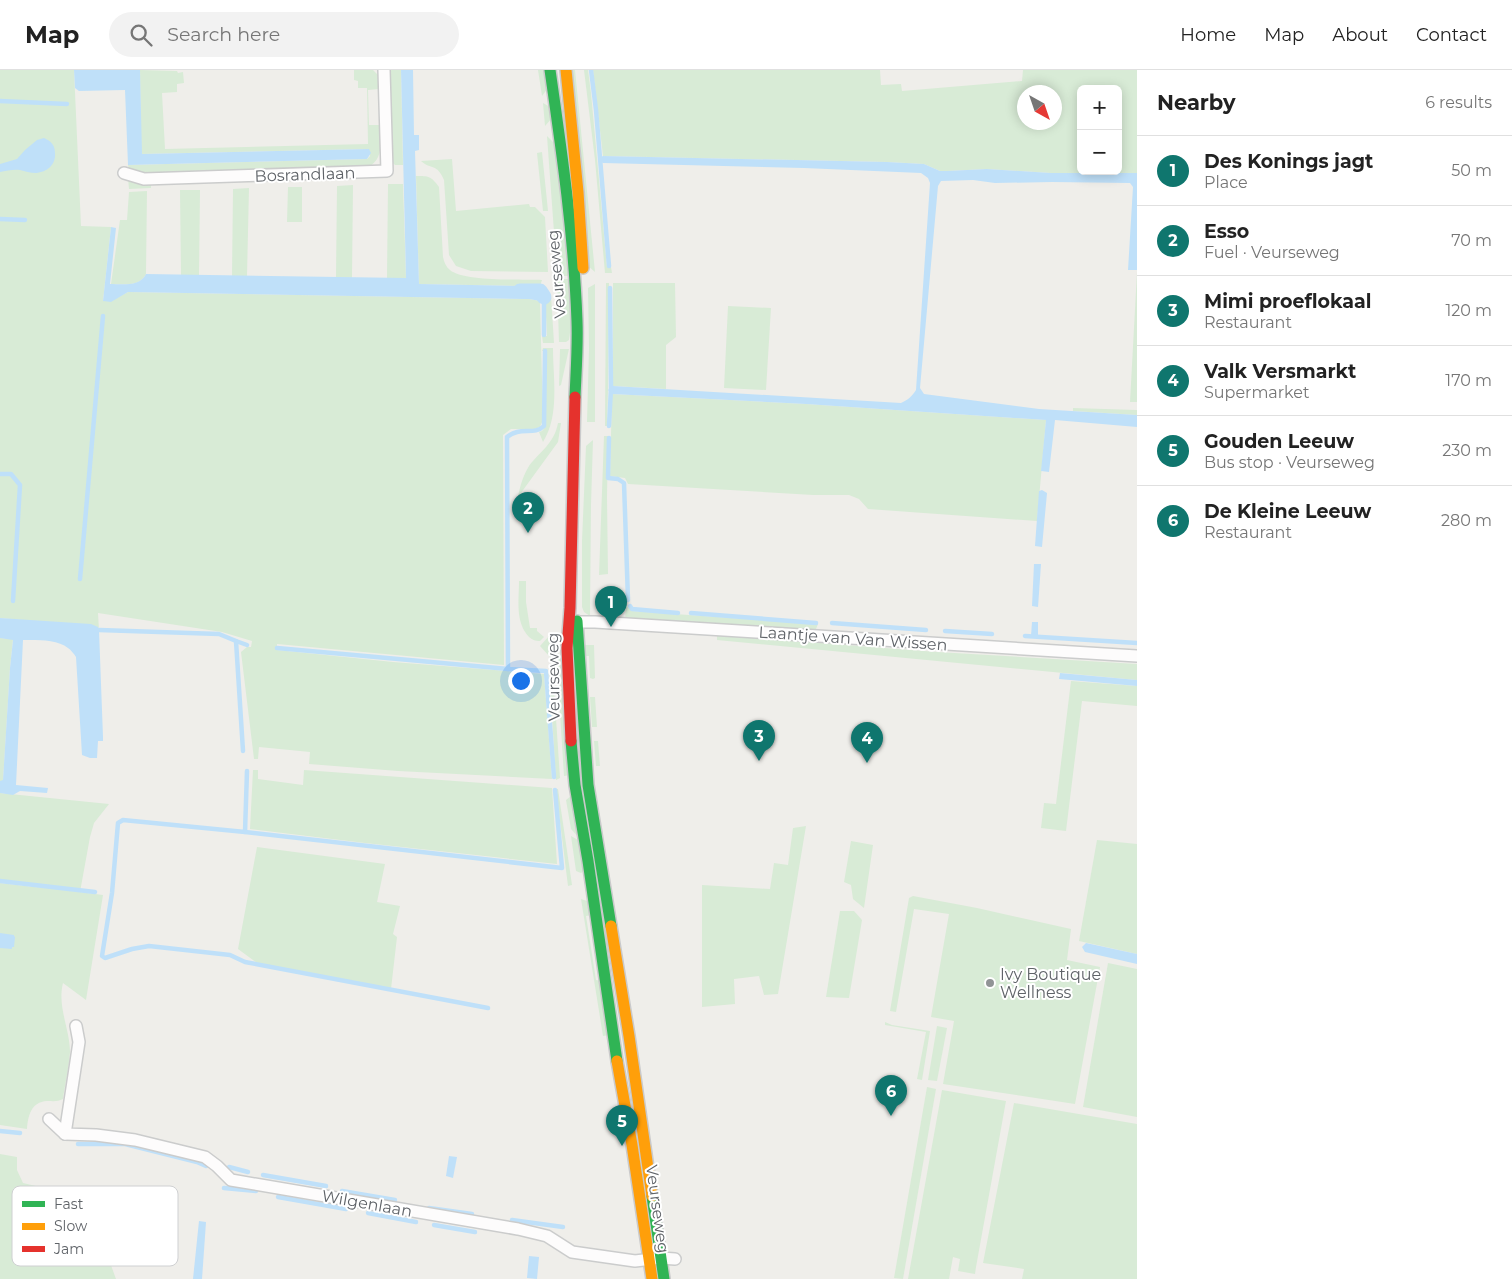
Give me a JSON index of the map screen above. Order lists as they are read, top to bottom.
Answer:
{
  "streets": {
    "main road": ["Veurseweg"],
    "street": ["Bosrandlaan", "Laantje van Van Wissen", "Wilgenlaan"]
  },
  "crossings": [
    ["Veurseweg", "Laantje van Van Wissen"],
    ["Veurseweg", "Wilgenlaan"]
  ],
  "places": ["Ivy Boutique Wellness"],
  "legend": ["Fast", "Slow", "Jam"],
  "north": "bottom right",
  "page": {
    "header": "Map",
    "search": "Search here",
    "nav": [
      "Home",
      "Map",
      "About",
      "Contact"
    ],
    "heading": ["Nearby", "6 results"],
    "map_buttons": ["+", "−"],
    "list": [
      {
        "mark": "1",
        "name": "Des Konings jagt",
        "note": "Place",
        "value": "50 m"
      },
      {
        "mark": "2",
        "name": "Esso",
        "note": "Fuel · Veurseweg",
        "value": "70 m"
      },
      {
        "mark": "3",
        "name": "Mimi proeflokaal",
        "note": "Restaurant",
        "value": "120 m"
      },
      {
        "mark": "4",
        "name": "Valk Versmarkt",
        "note": "Supermarket",
        "value": "170 m"
      },
      {
        "mark": "5",
        "name": "Gouden Leeuw",
        "note": "Bus stop · Veurseweg",
        "value": "230 m"
      },
      {
        "mark": "6",
        "name": "De Kleine Leeuw",
        "note": "Restaurant",
        "value": "280 m"
      }
    ],
    "pins": [
      "2",
      "1",
      "3",
      "4",
      "6",
      "5"
    ]
  }
}
